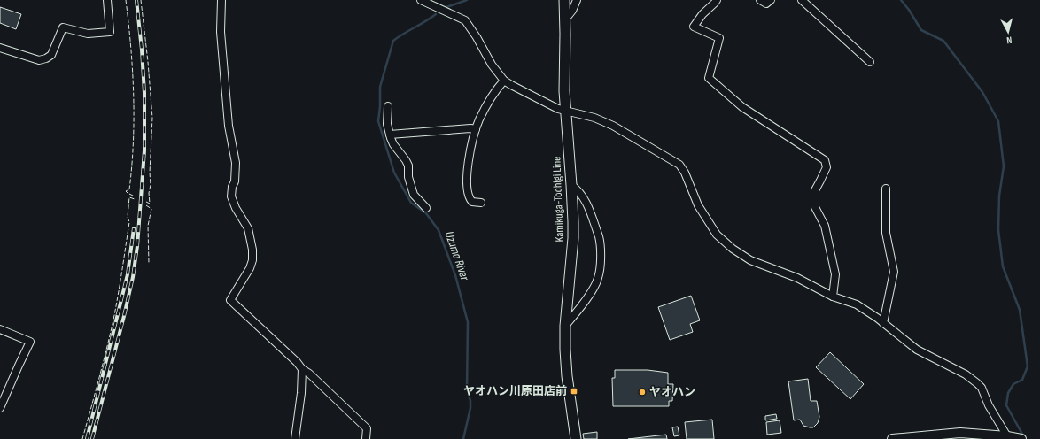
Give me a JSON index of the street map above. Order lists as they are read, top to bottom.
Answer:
{
  "streets": {
    "main road": ["Kamikuga-Tochigi Line"]
  },
  "water": ["Uzuma River"],
  "places": {
    "transit": ["ヤオハン川原田店前"],
    "other": ["ヤオハン"]
  },
  "north": "bottom"
}
